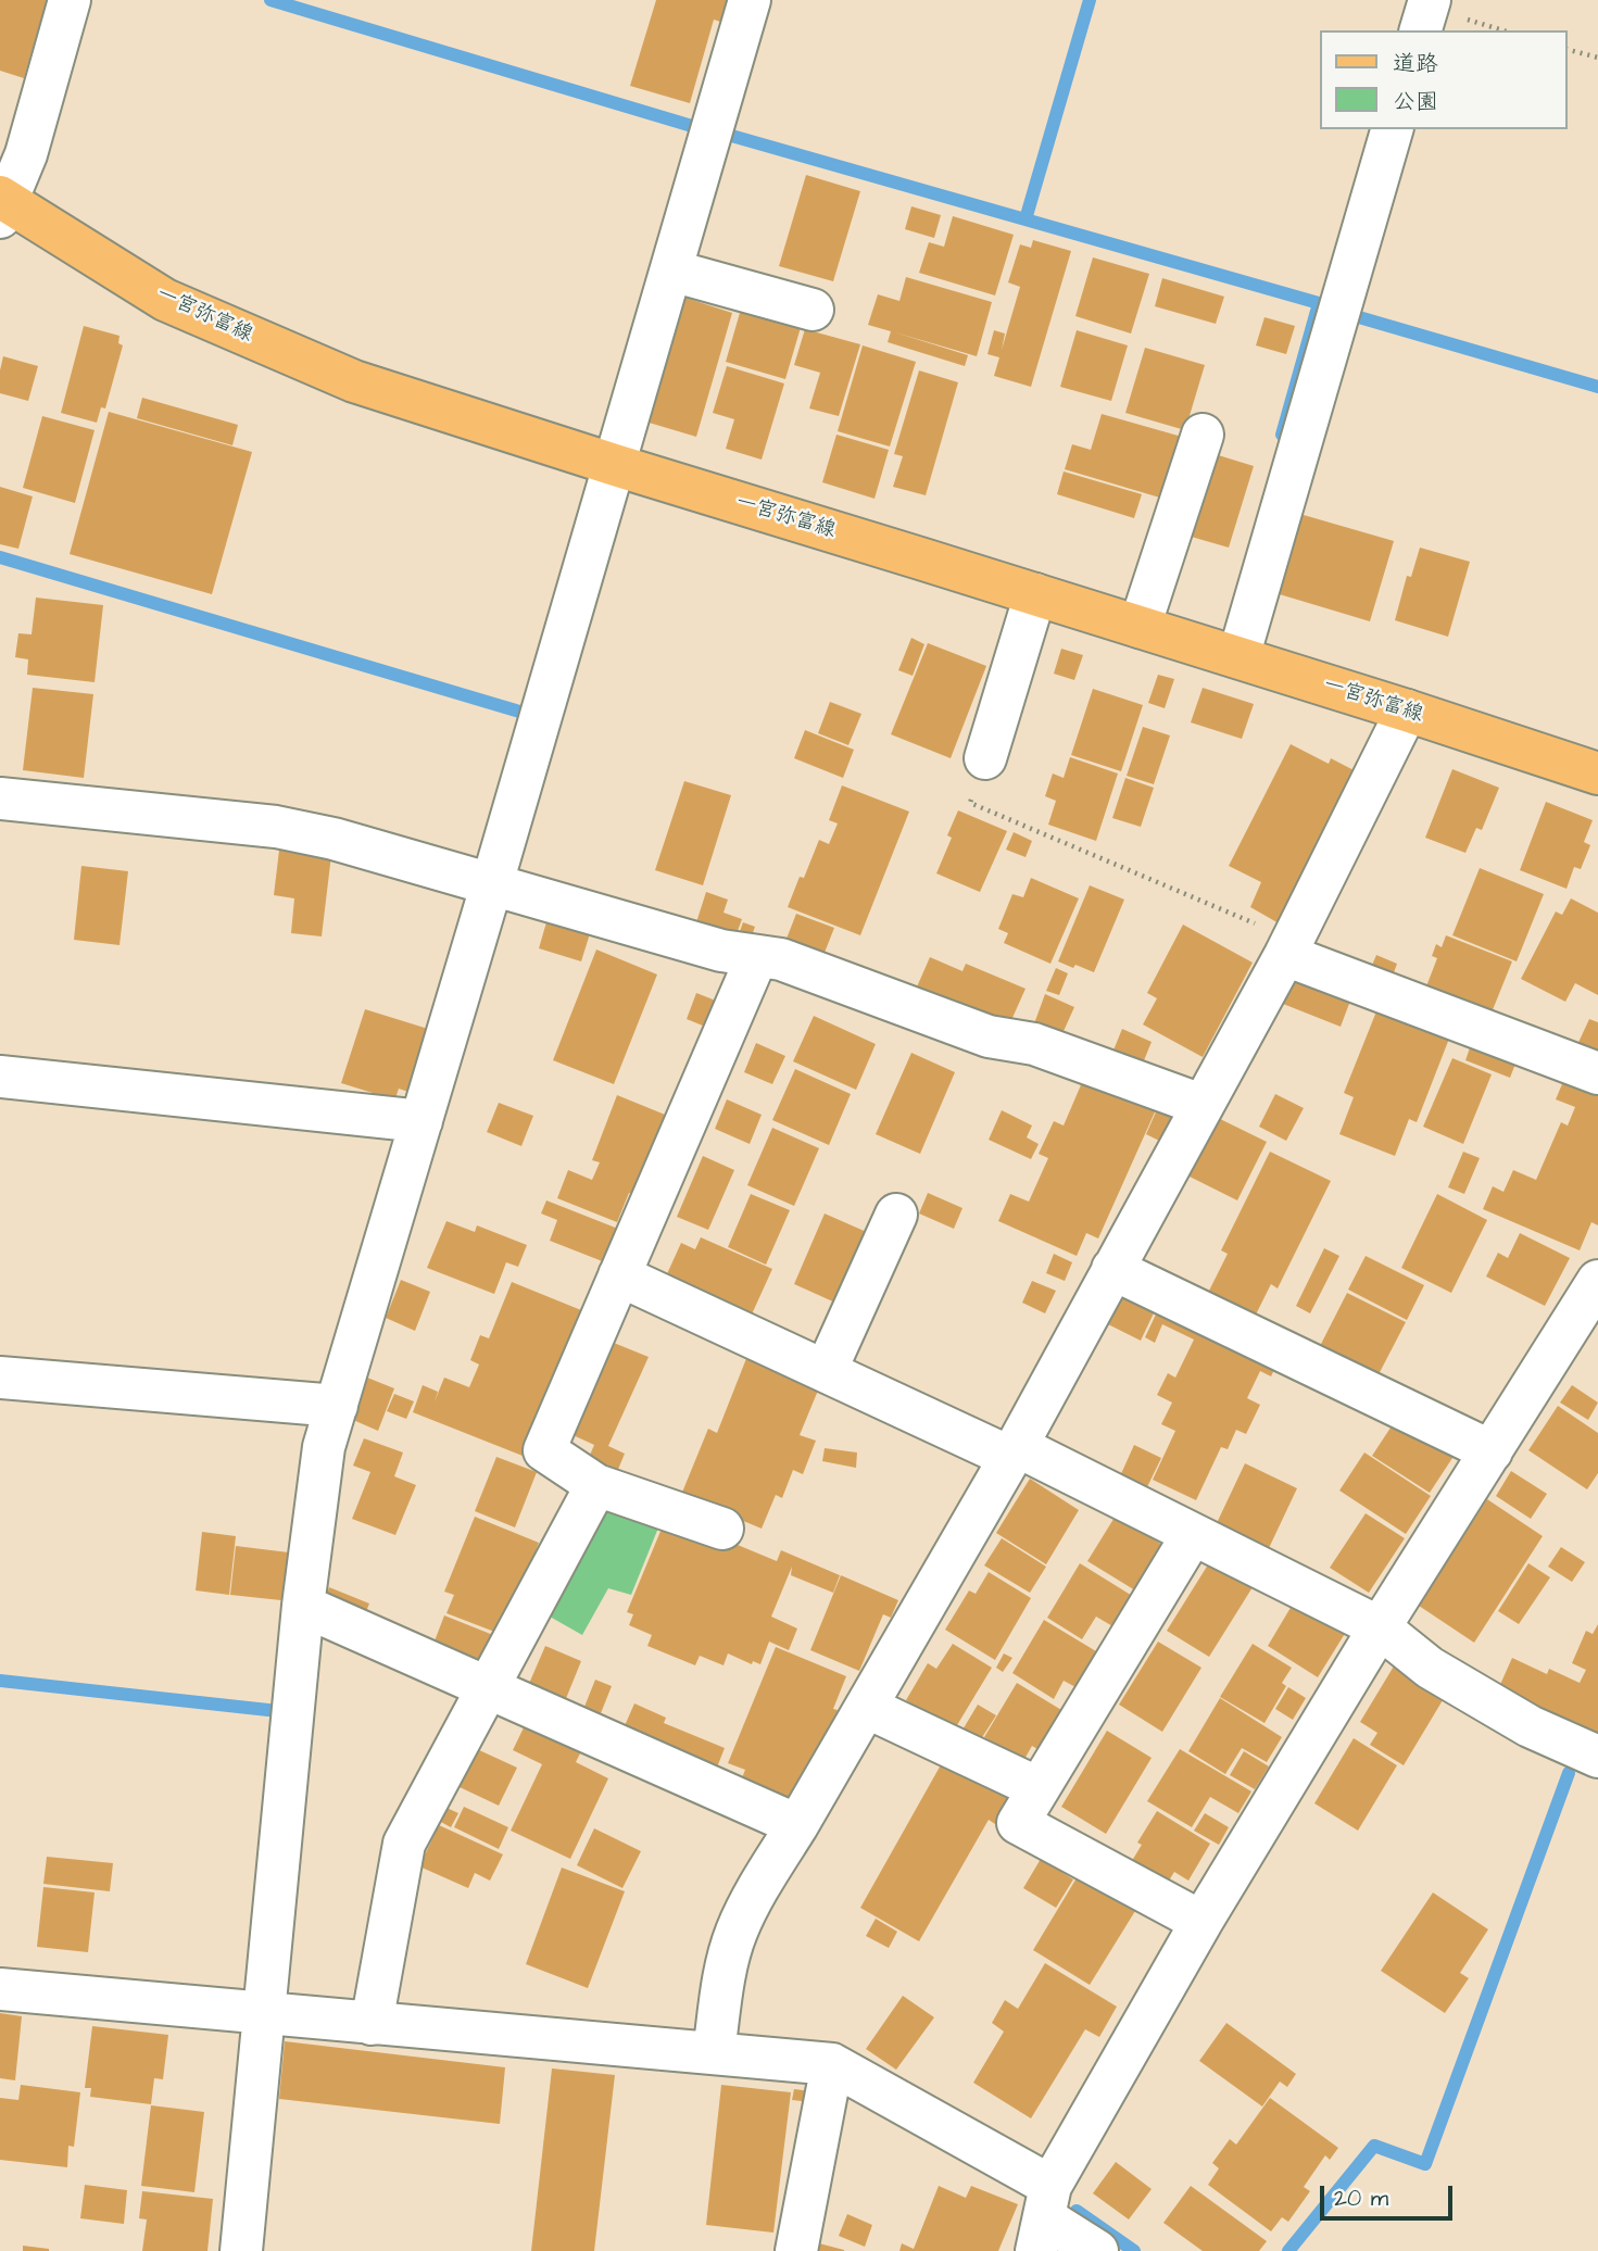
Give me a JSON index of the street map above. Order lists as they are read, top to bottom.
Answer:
{
  "streets": {
    "main road": ["一宮弥富線"]
  },
  "legend": ["道路", "公園"],
  "scale_bar": "20 m"
}
